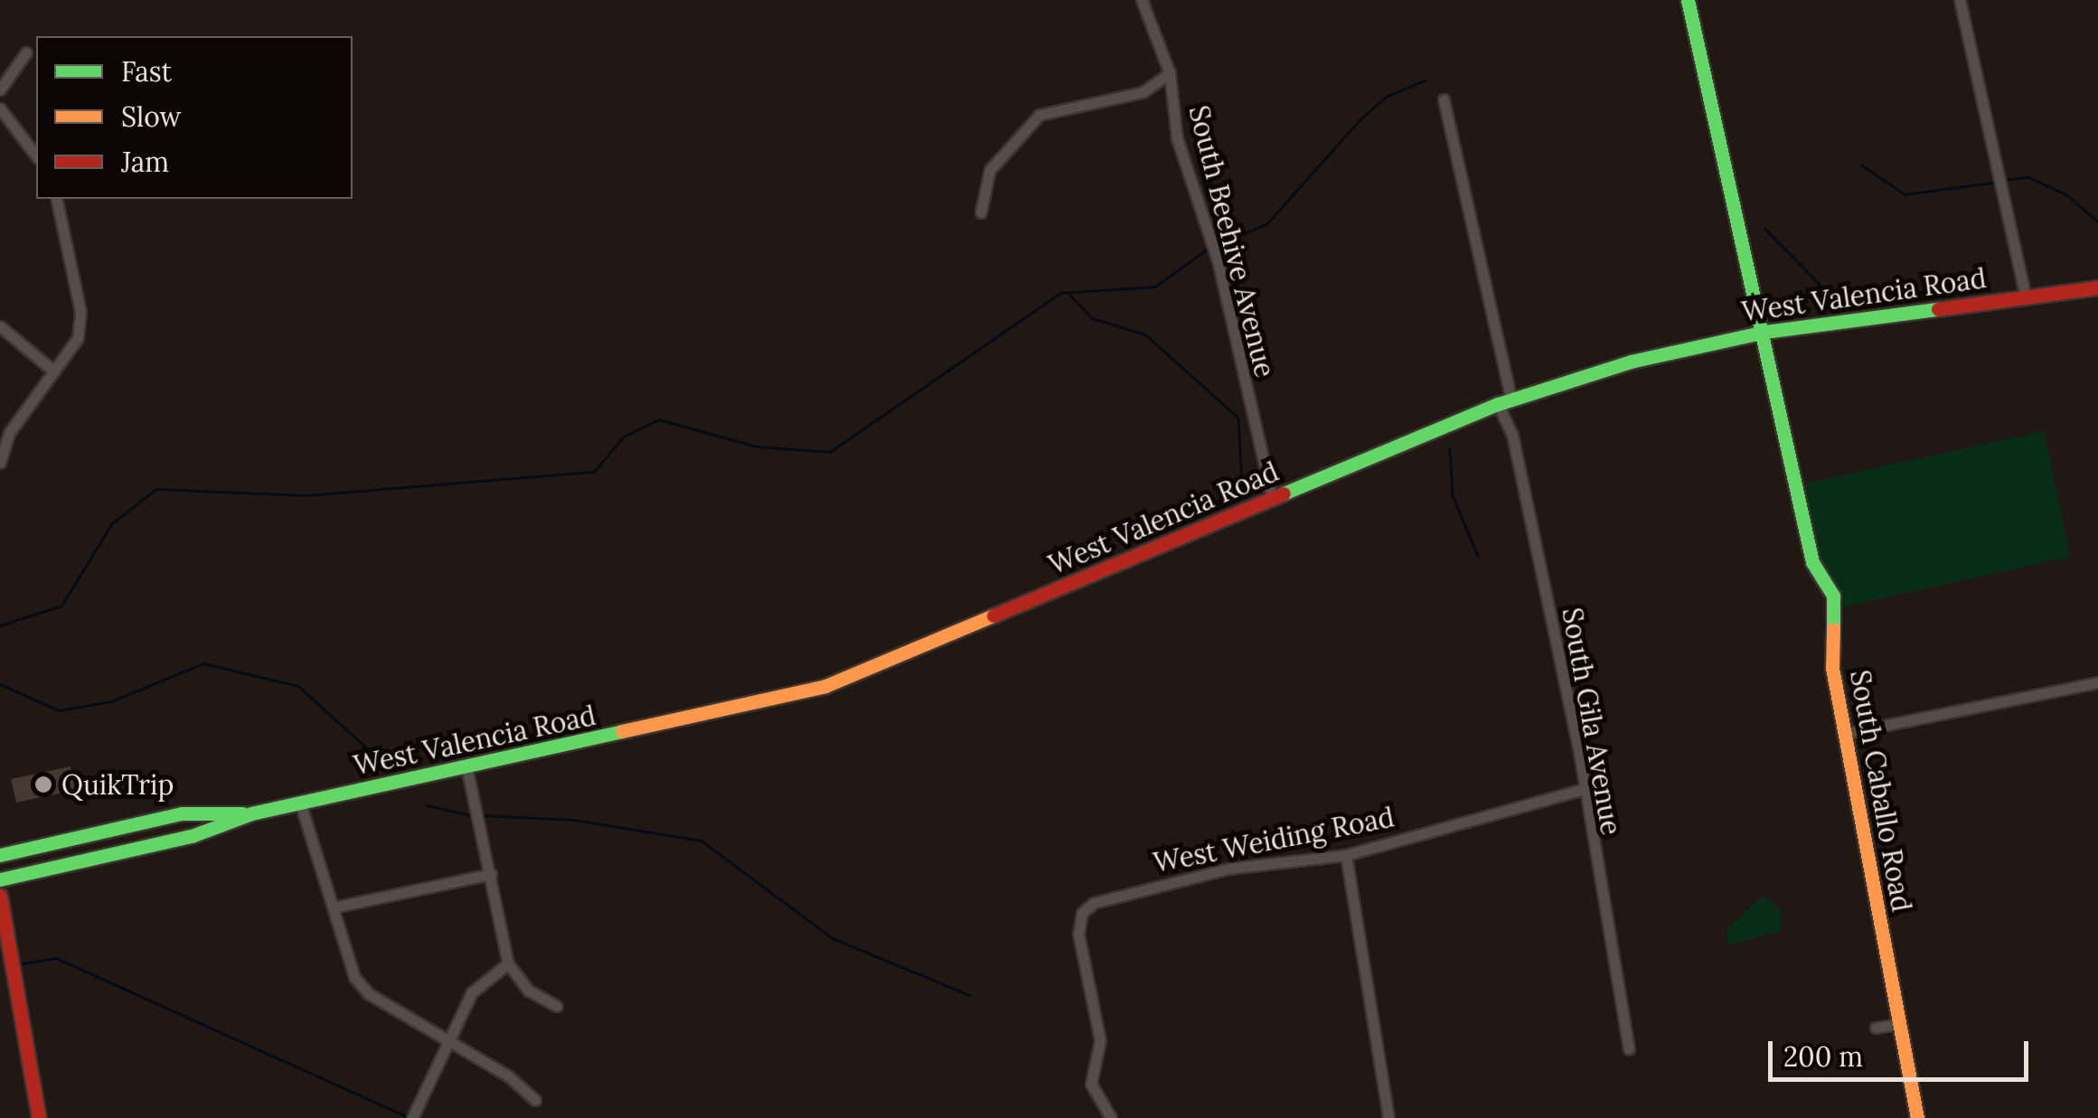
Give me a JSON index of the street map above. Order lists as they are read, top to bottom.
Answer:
{
  "streets": {
    "main road": ["West Valencia Road", "South Caballo Road"],
    "street": ["South Beehive Avenue", "South Gila Avenue", "West Weiding Road"]
  },
  "crossings": [
    ["South Beehive Avenue", "West Valencia Road"],
    ["West Valencia Road", "South Gila Avenue"],
    ["West Valencia Road", "South Caballo Road"],
    ["South Gila Avenue", "West Weiding Road"]
  ],
  "places": ["QuikTrip"],
  "legend": ["Fast", "Slow", "Jam"],
  "scale_bar": "200 m"
}
